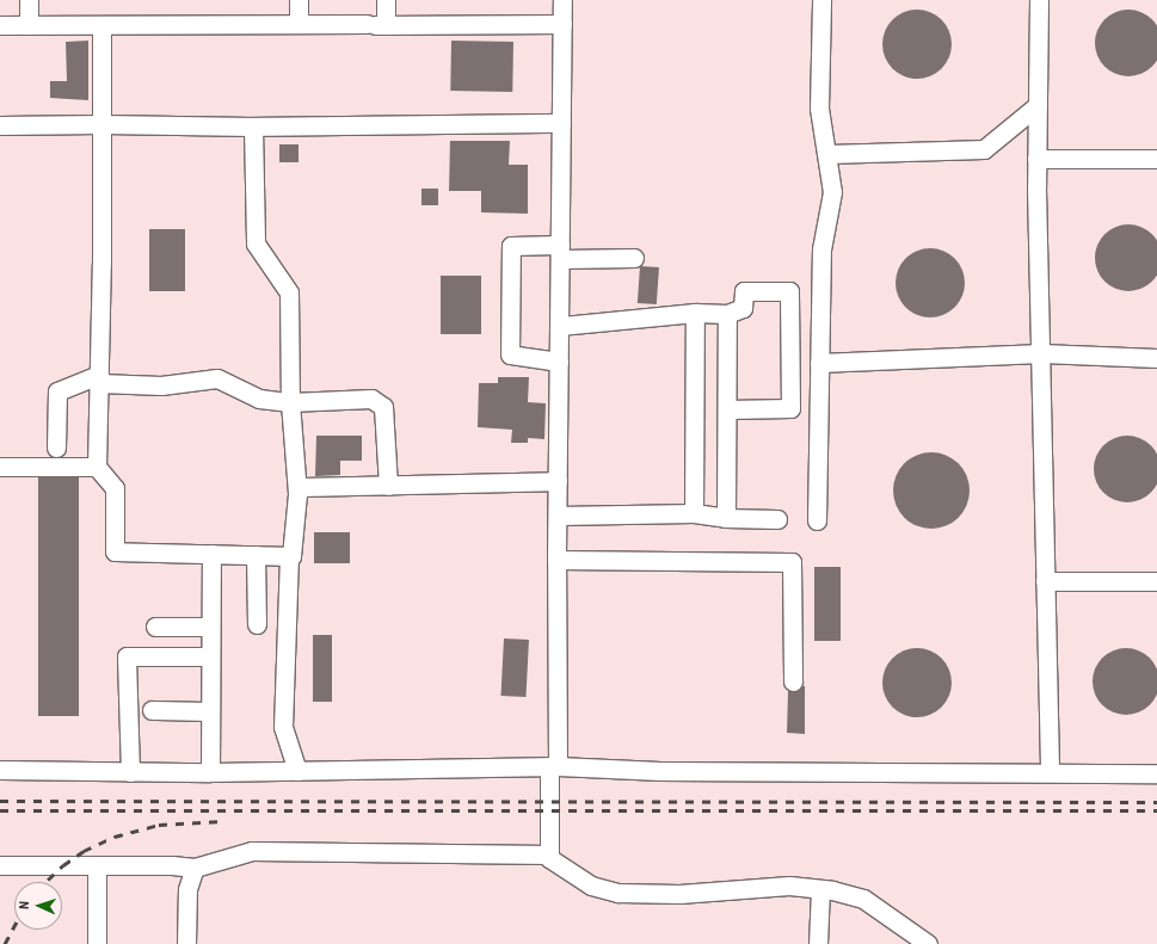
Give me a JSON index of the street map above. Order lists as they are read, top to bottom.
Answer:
{
  "north": "left"
}
